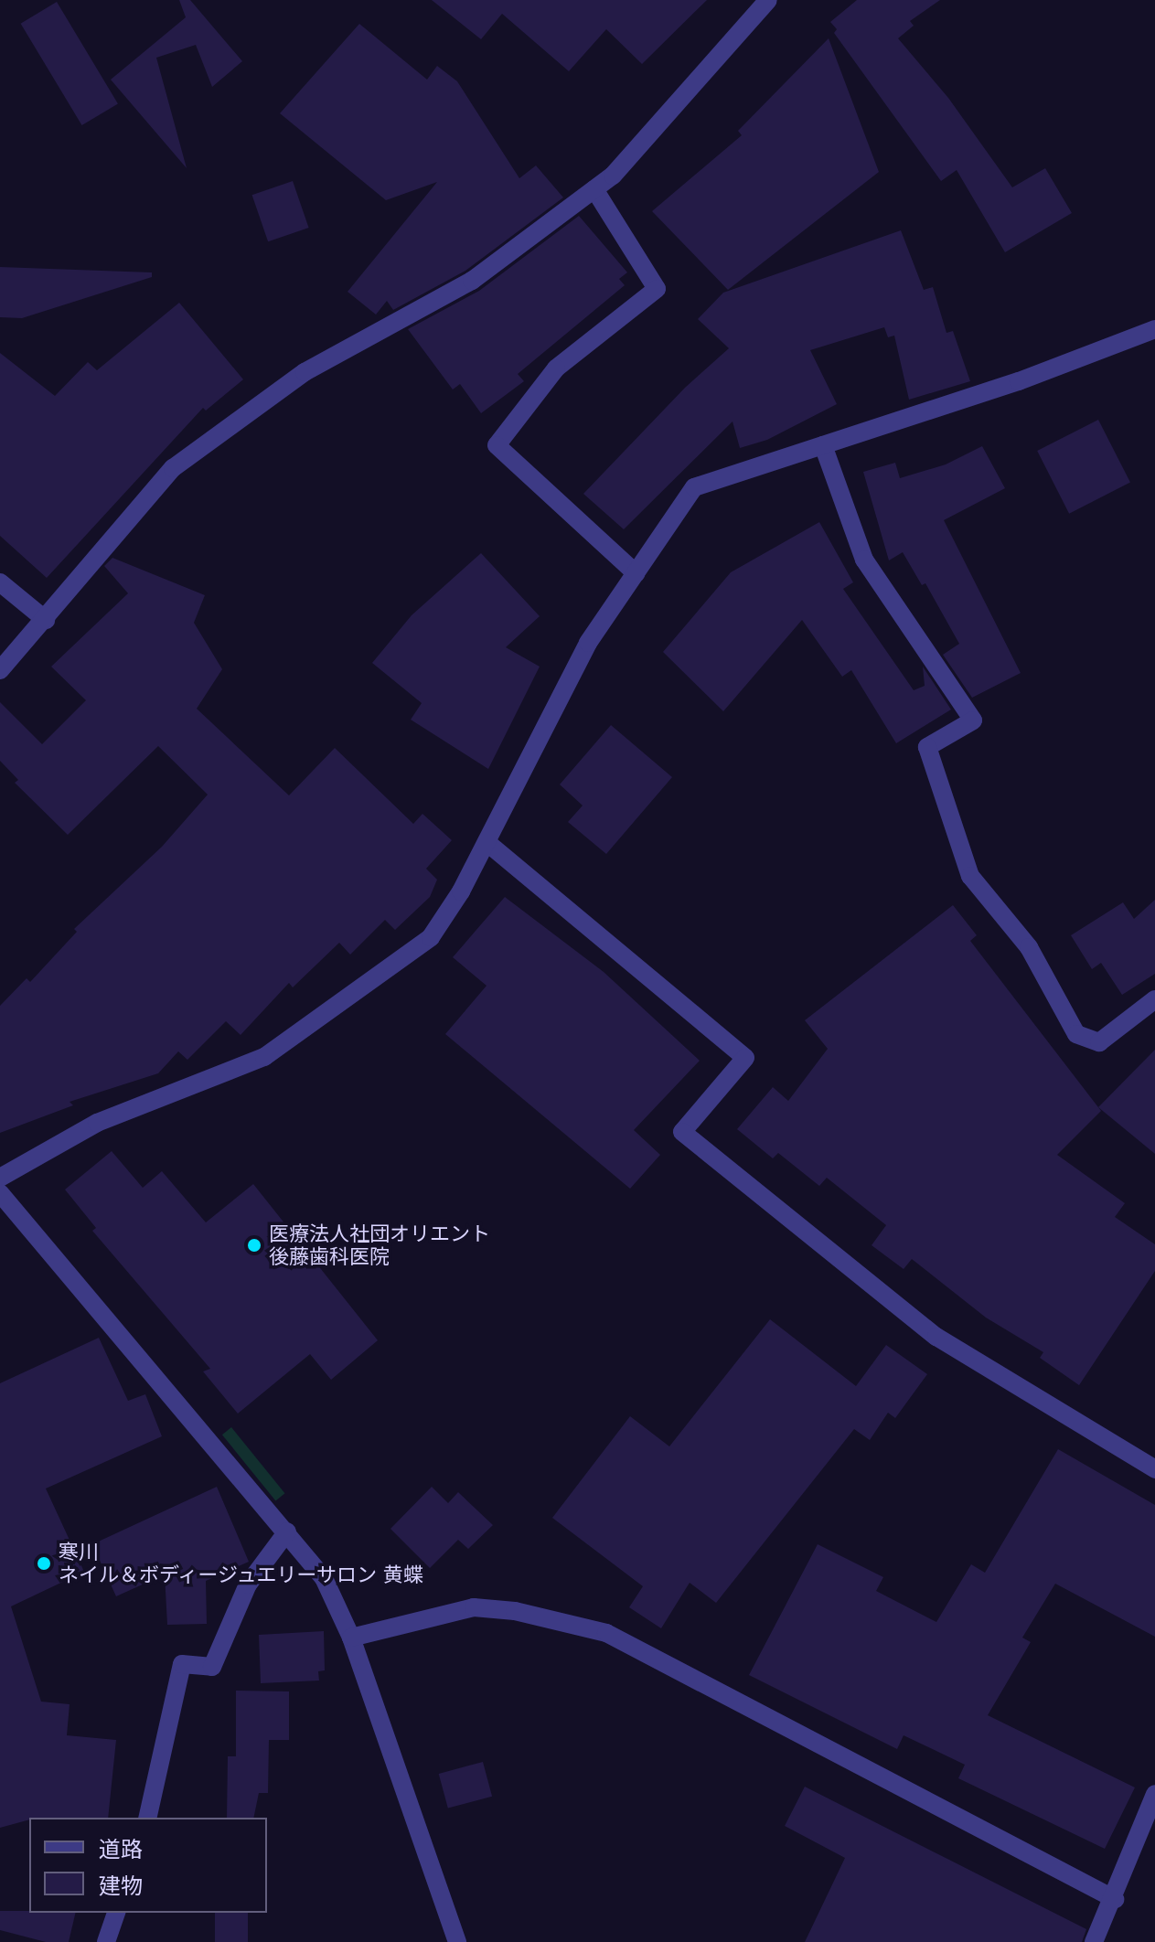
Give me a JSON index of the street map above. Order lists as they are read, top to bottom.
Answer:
{
  "places": ["医療法人社団オリエント 後藤歯科医院", "寒川 ネイル＆ボディージュエリーサロン 黄蝶"],
  "legend": ["道路", "建物"]
}
